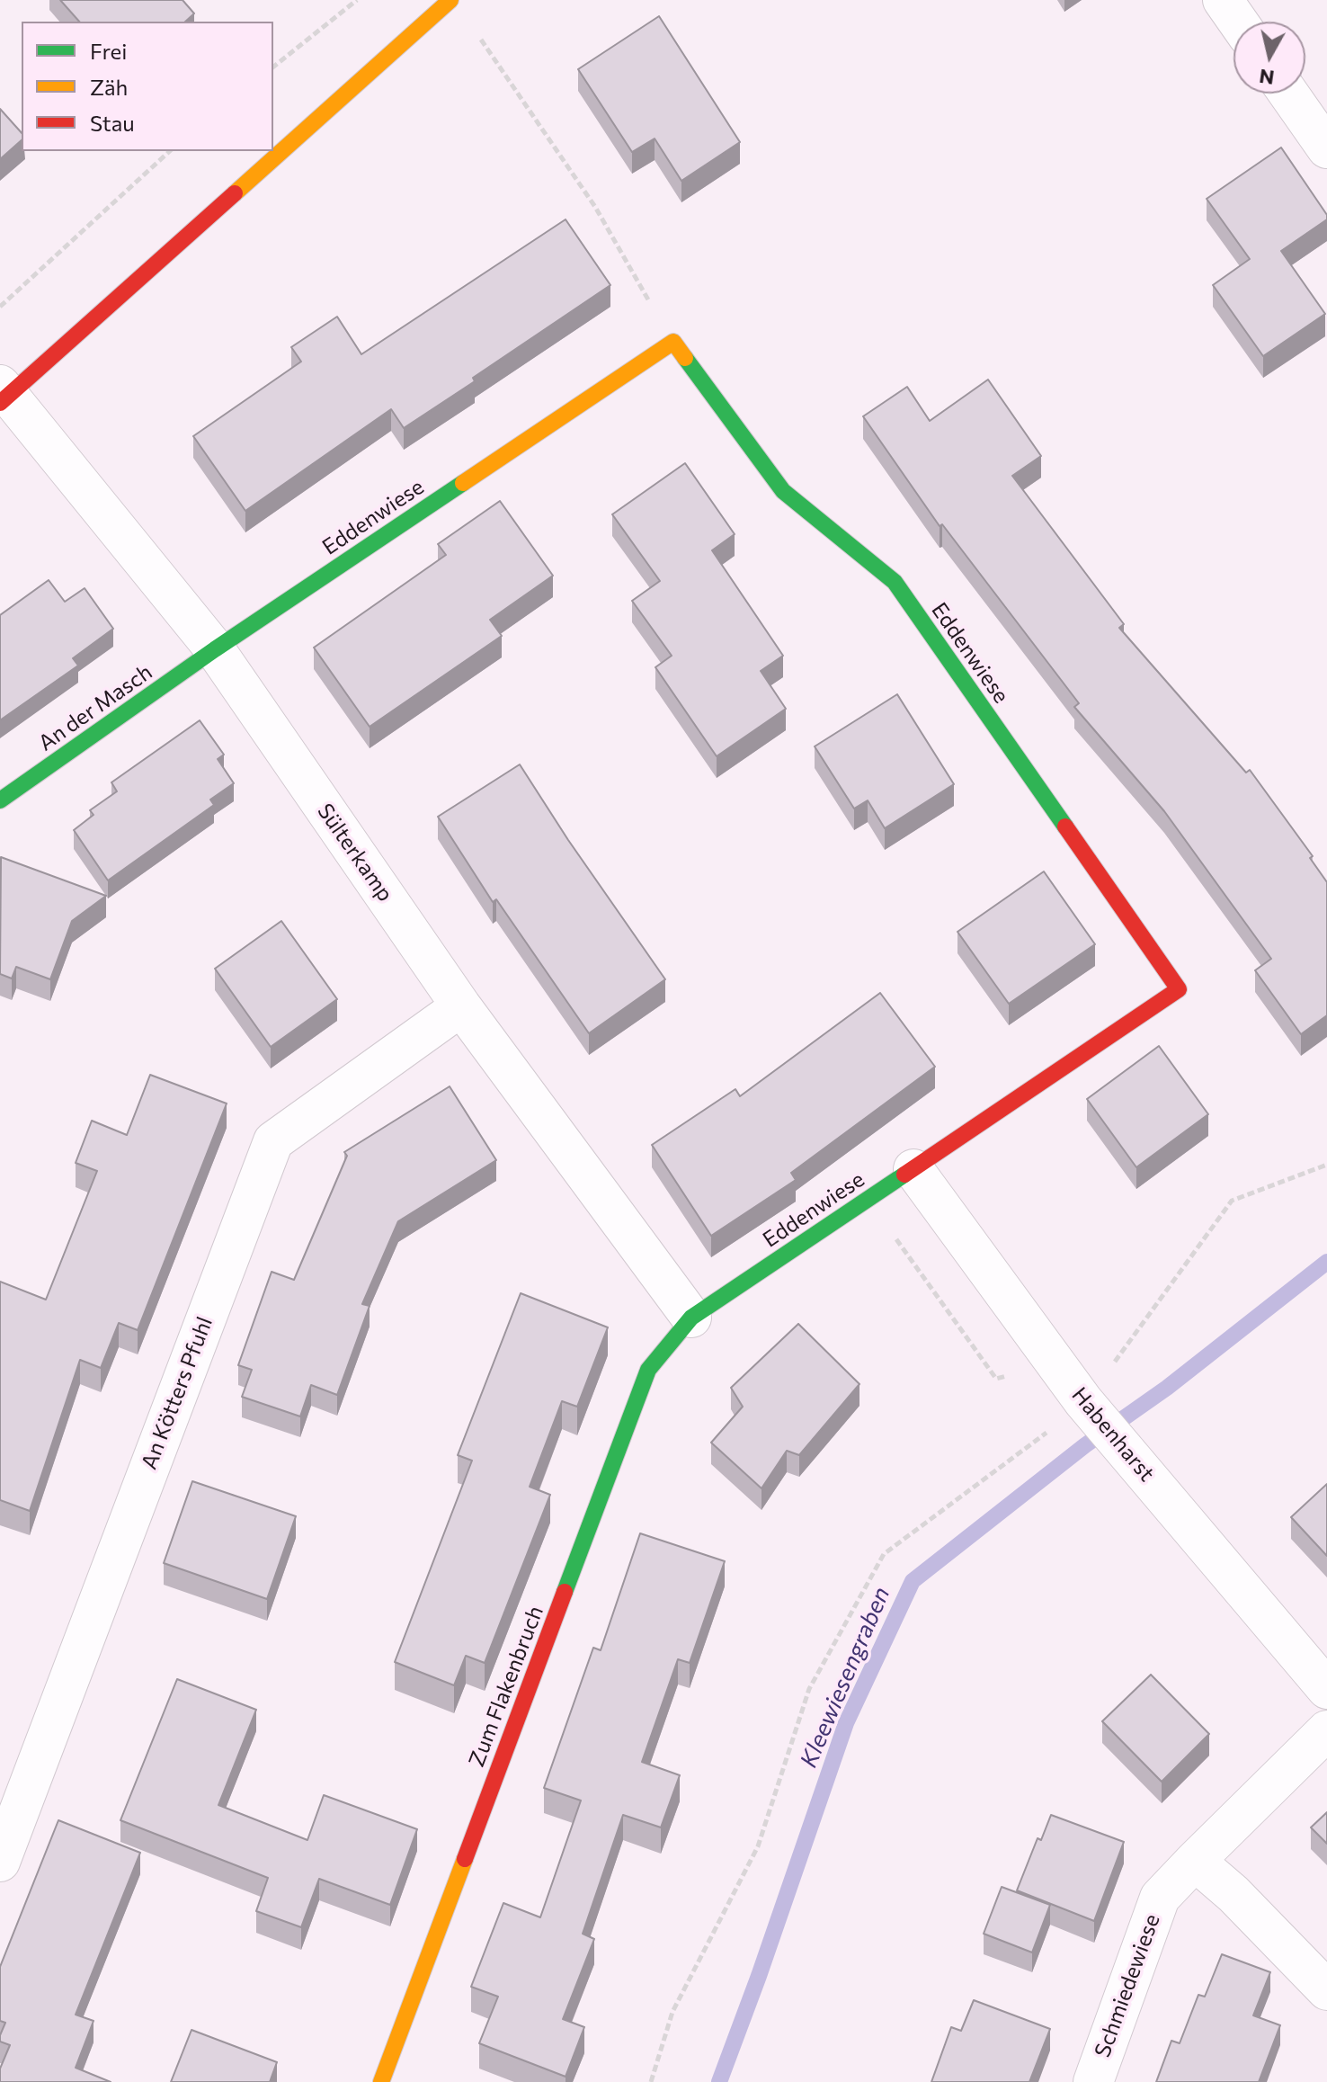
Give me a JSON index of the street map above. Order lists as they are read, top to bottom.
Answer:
{
  "streets": {
    "street": [
      "Eddenwiese",
      "An der Masch",
      "Sülterkamp",
      "An Kötters Pfuhl",
      "Habenharst",
      "Zum Flakenbruch",
      "Schmiedewiese"
    ]
  },
  "crossings": [
    ["Eddenwiese", "An der Masch"],
    ["Eddenwiese", "Sülterkamp"],
    ["Eddenwiese", "Habenharst"],
    ["Eddenwiese", "Zum Flakenbruch"],
    ["An der Masch", "Sülterkamp"],
    ["Sülterkamp", "An Kötters Pfuhl"],
    ["Sülterkamp", "Zum Flakenbruch"]
  ],
  "water": ["Kleewiesengraben"],
  "legend": ["Frei", "Zäh", "Stau"],
  "north": "bottom"
}
